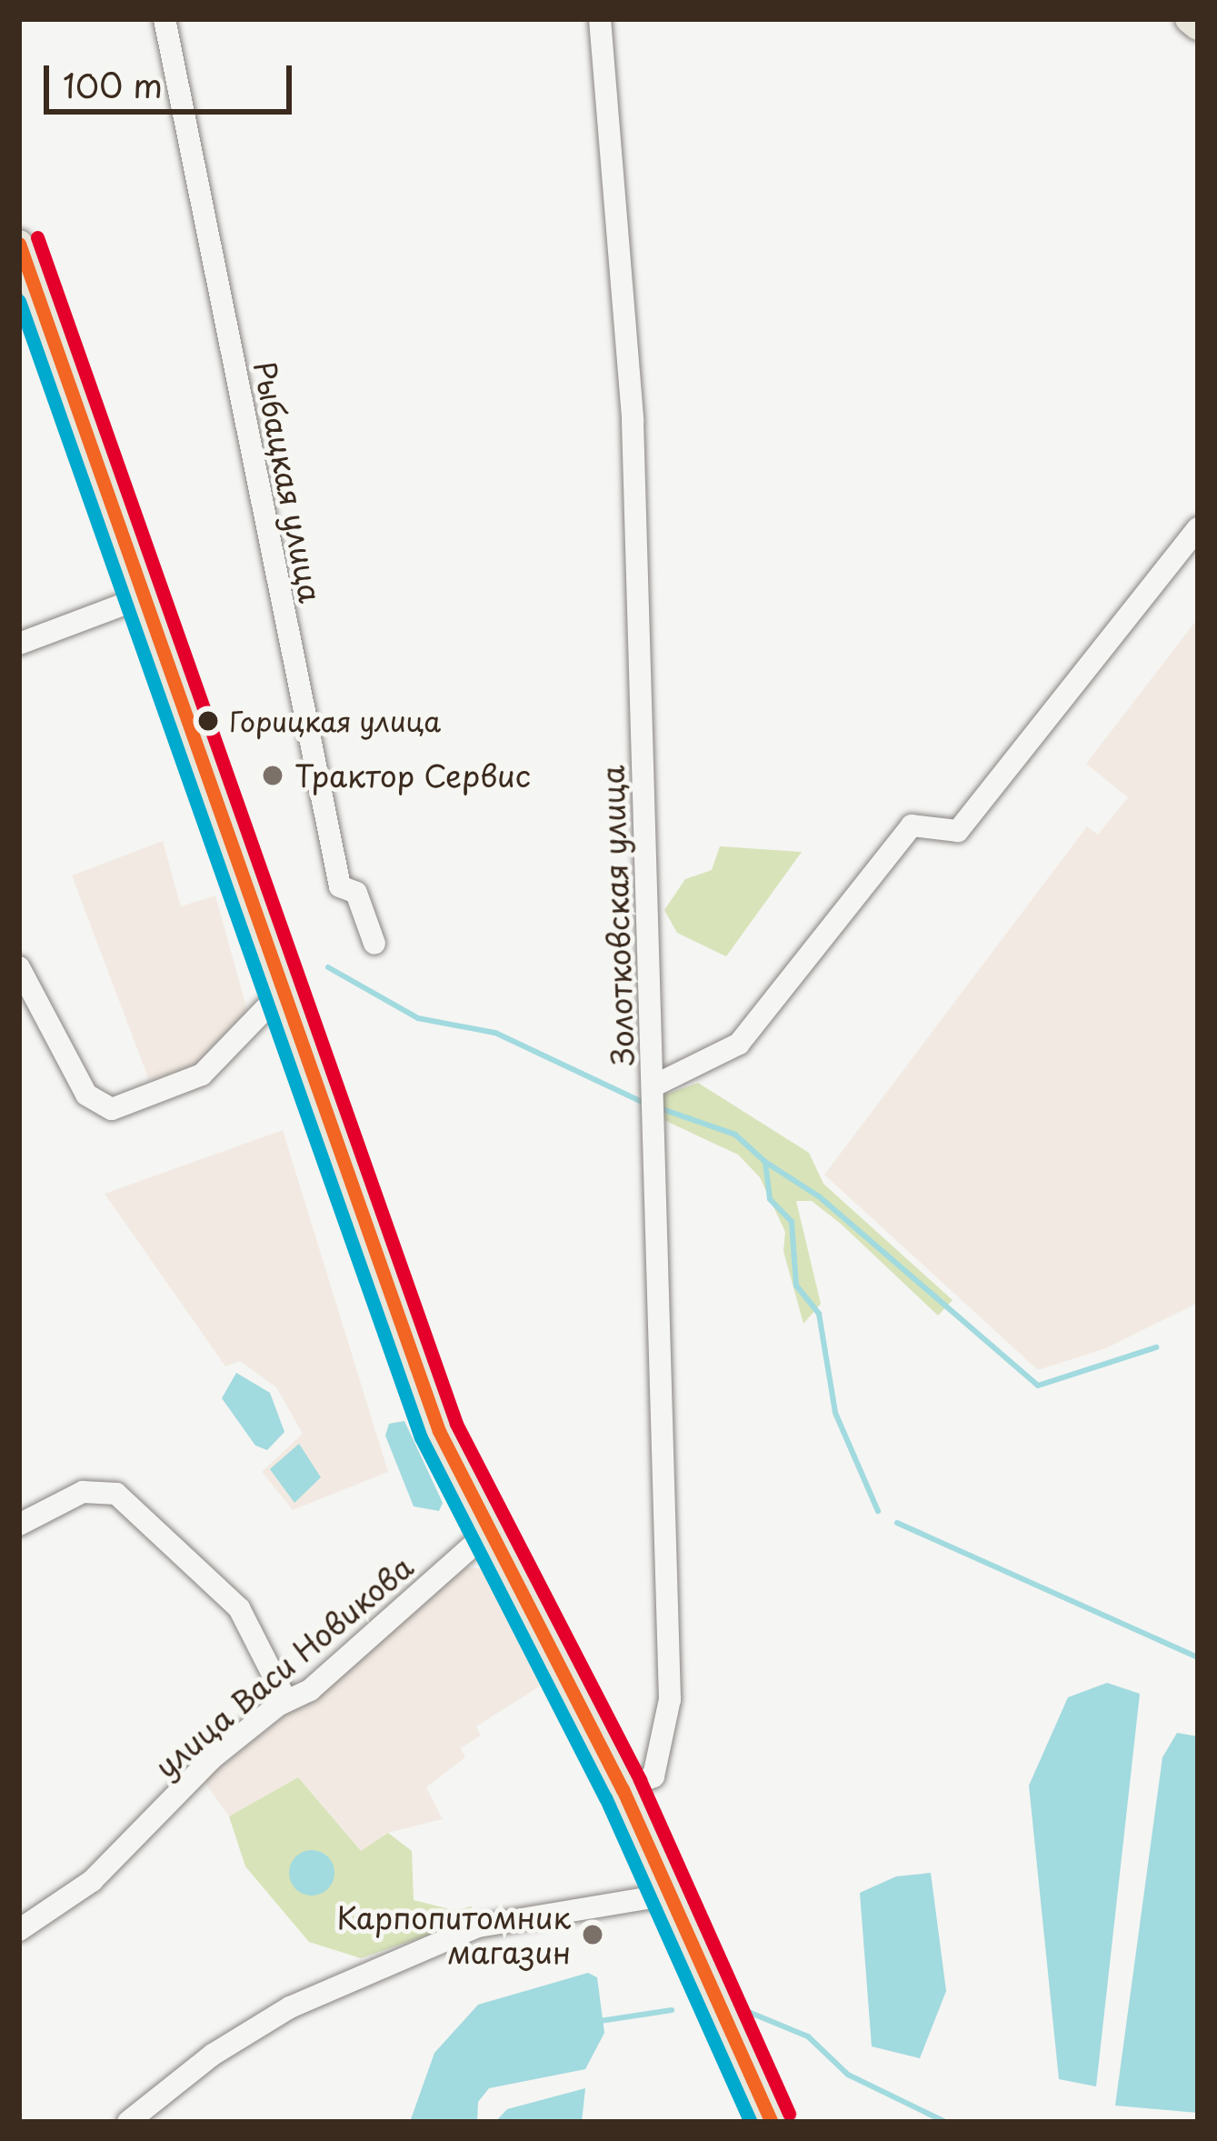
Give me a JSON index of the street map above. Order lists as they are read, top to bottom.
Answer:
{
  "streets": {
    "street": ["Рыбацкая улица", "Золотковская улица", "улица Васи Новикова"]
  },
  "places": ["Горицкая улица", "Трактор Сервис", "Карпопитомник магазин"],
  "scale_bar": "100 m"
}
